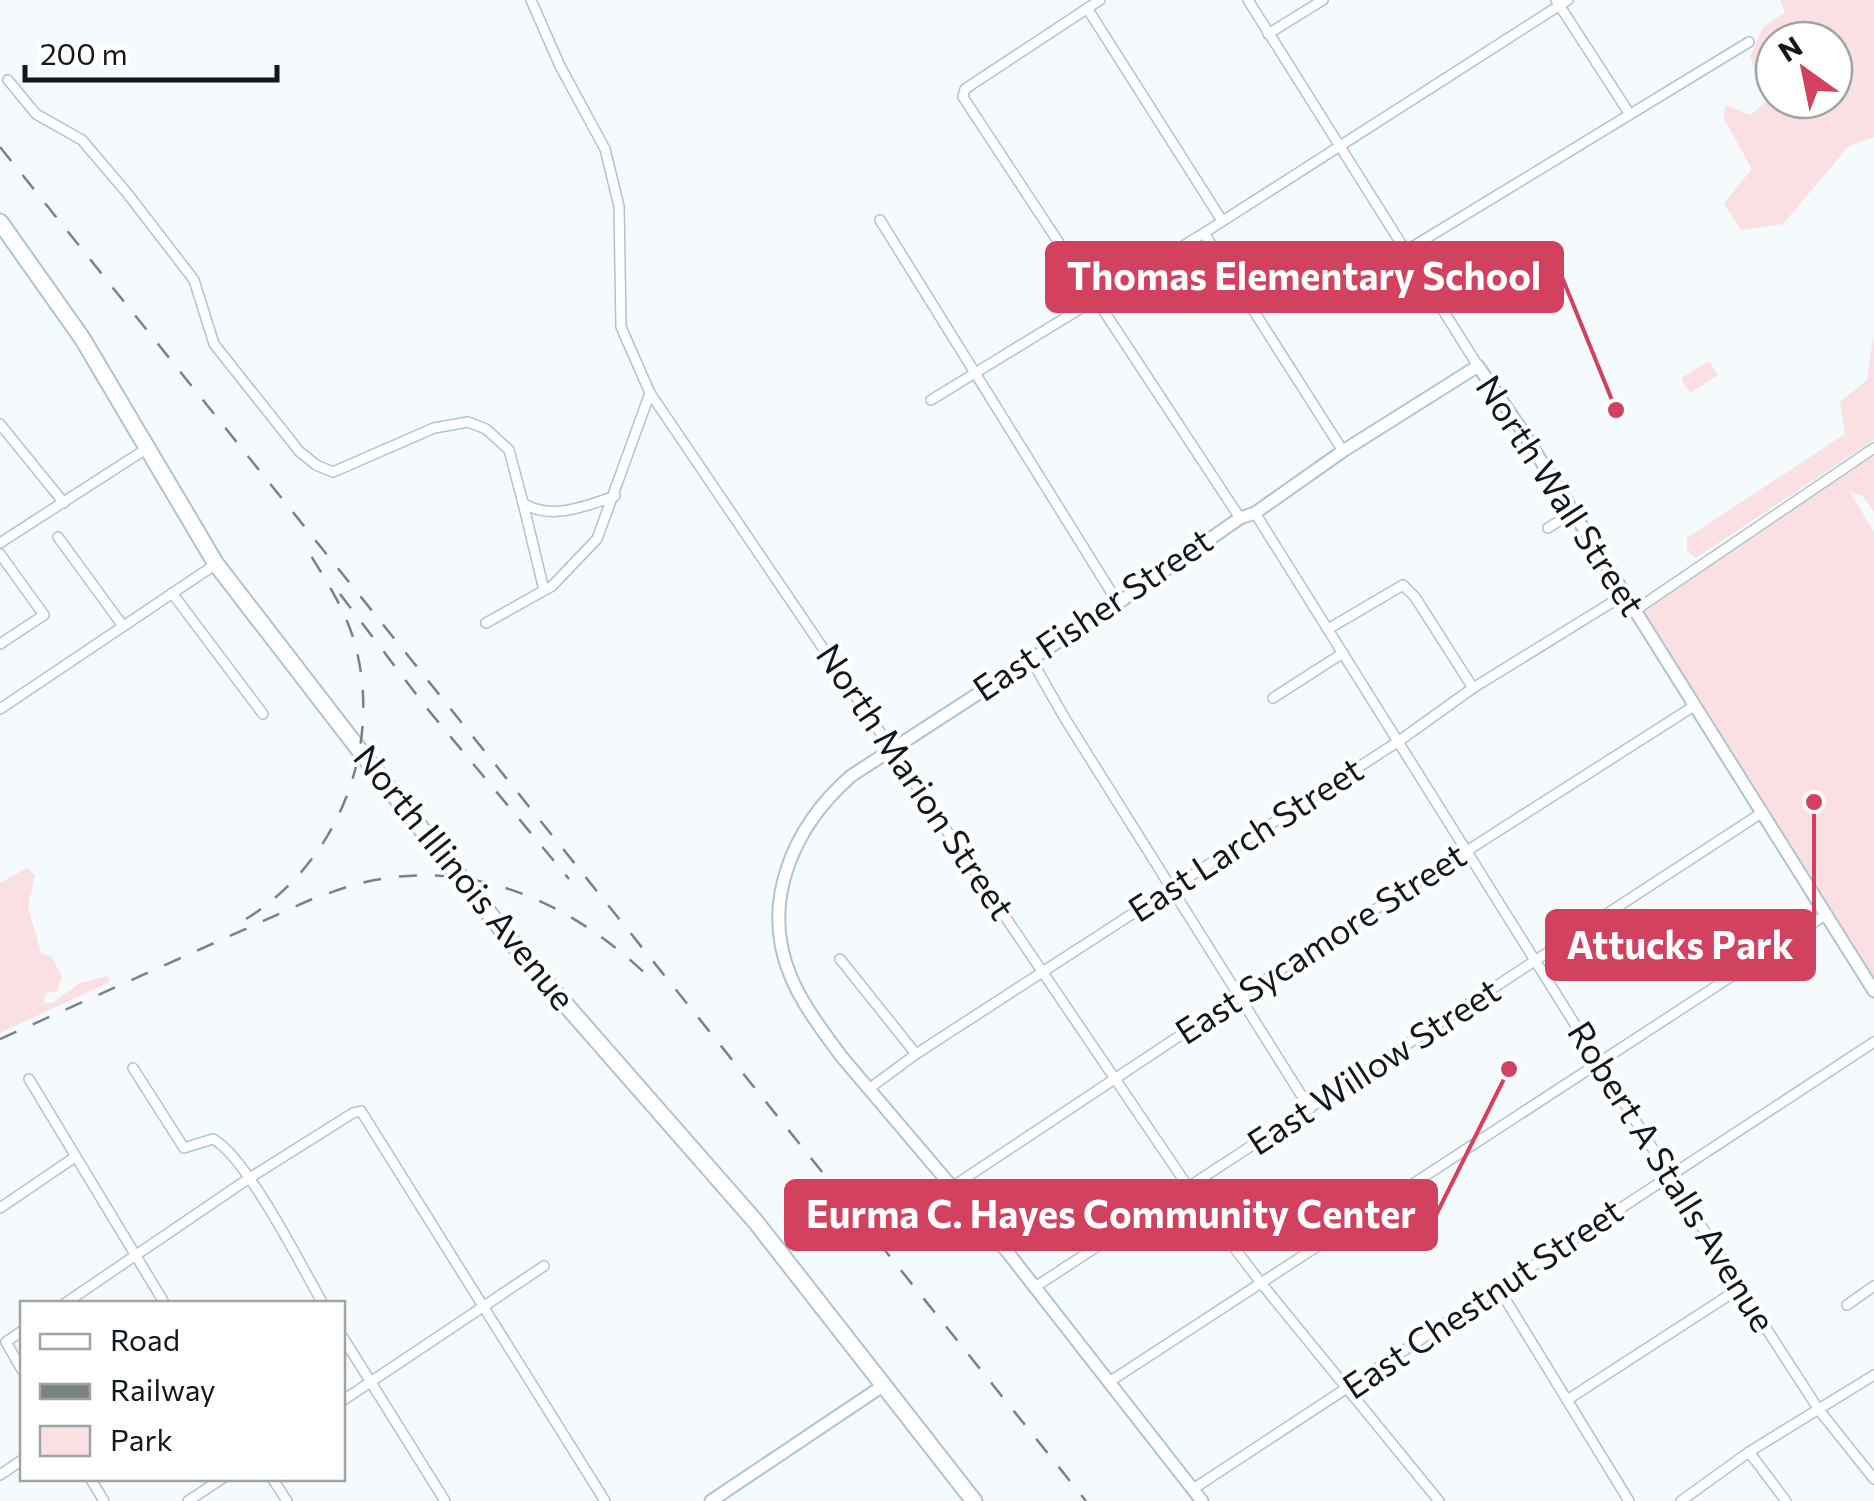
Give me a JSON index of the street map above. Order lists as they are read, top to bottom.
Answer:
{
  "streets": {
    "main road": ["North Illinois Avenue"],
    "street": [
      "North Wall Street",
      "East Fisher Street",
      "North Marion Street",
      "East Larch Street",
      "East Sycamore Street",
      "East Willow Street",
      "Robert A Stalls Avenue",
      "East Chestnut Street"
    ]
  },
  "crossings": [
    ["North Wall Street", "East Fisher Street"],
    ["North Wall Street", "East Larch Street"],
    ["North Wall Street", "East Sycamore Street"],
    ["North Wall Street", "East Willow Street"],
    ["East Fisher Street", "North Marion Street"],
    ["East Fisher Street", "East Larch Street"],
    ["East Fisher Street", "East Sycamore Street"],
    ["East Fisher Street", "East Willow Street"],
    ["East Fisher Street", "Robert A Stalls Avenue"],
    ["East Fisher Street", "East Chestnut Street"],
    ["North Marion Street", "East Larch Street"],
    ["North Marion Street", "East Sycamore Street"],
    ["North Marion Street", "East Willow Street"],
    ["North Marion Street", "East Chestnut Street"],
    ["East Larch Street", "Robert A Stalls Avenue"],
    ["East Sycamore Street", "Robert A Stalls Avenue"],
    ["East Willow Street", "Robert A Stalls Avenue"],
    ["Robert A Stalls Avenue", "East Chestnut Street"]
  ],
  "places": ["Thomas Elementary School", "Attucks Park", "Eurma C. Hayes Community Center"],
  "legend": ["Road", "Railway", "Park"],
  "scale_bar": "200 m",
  "north": "top left"
}
